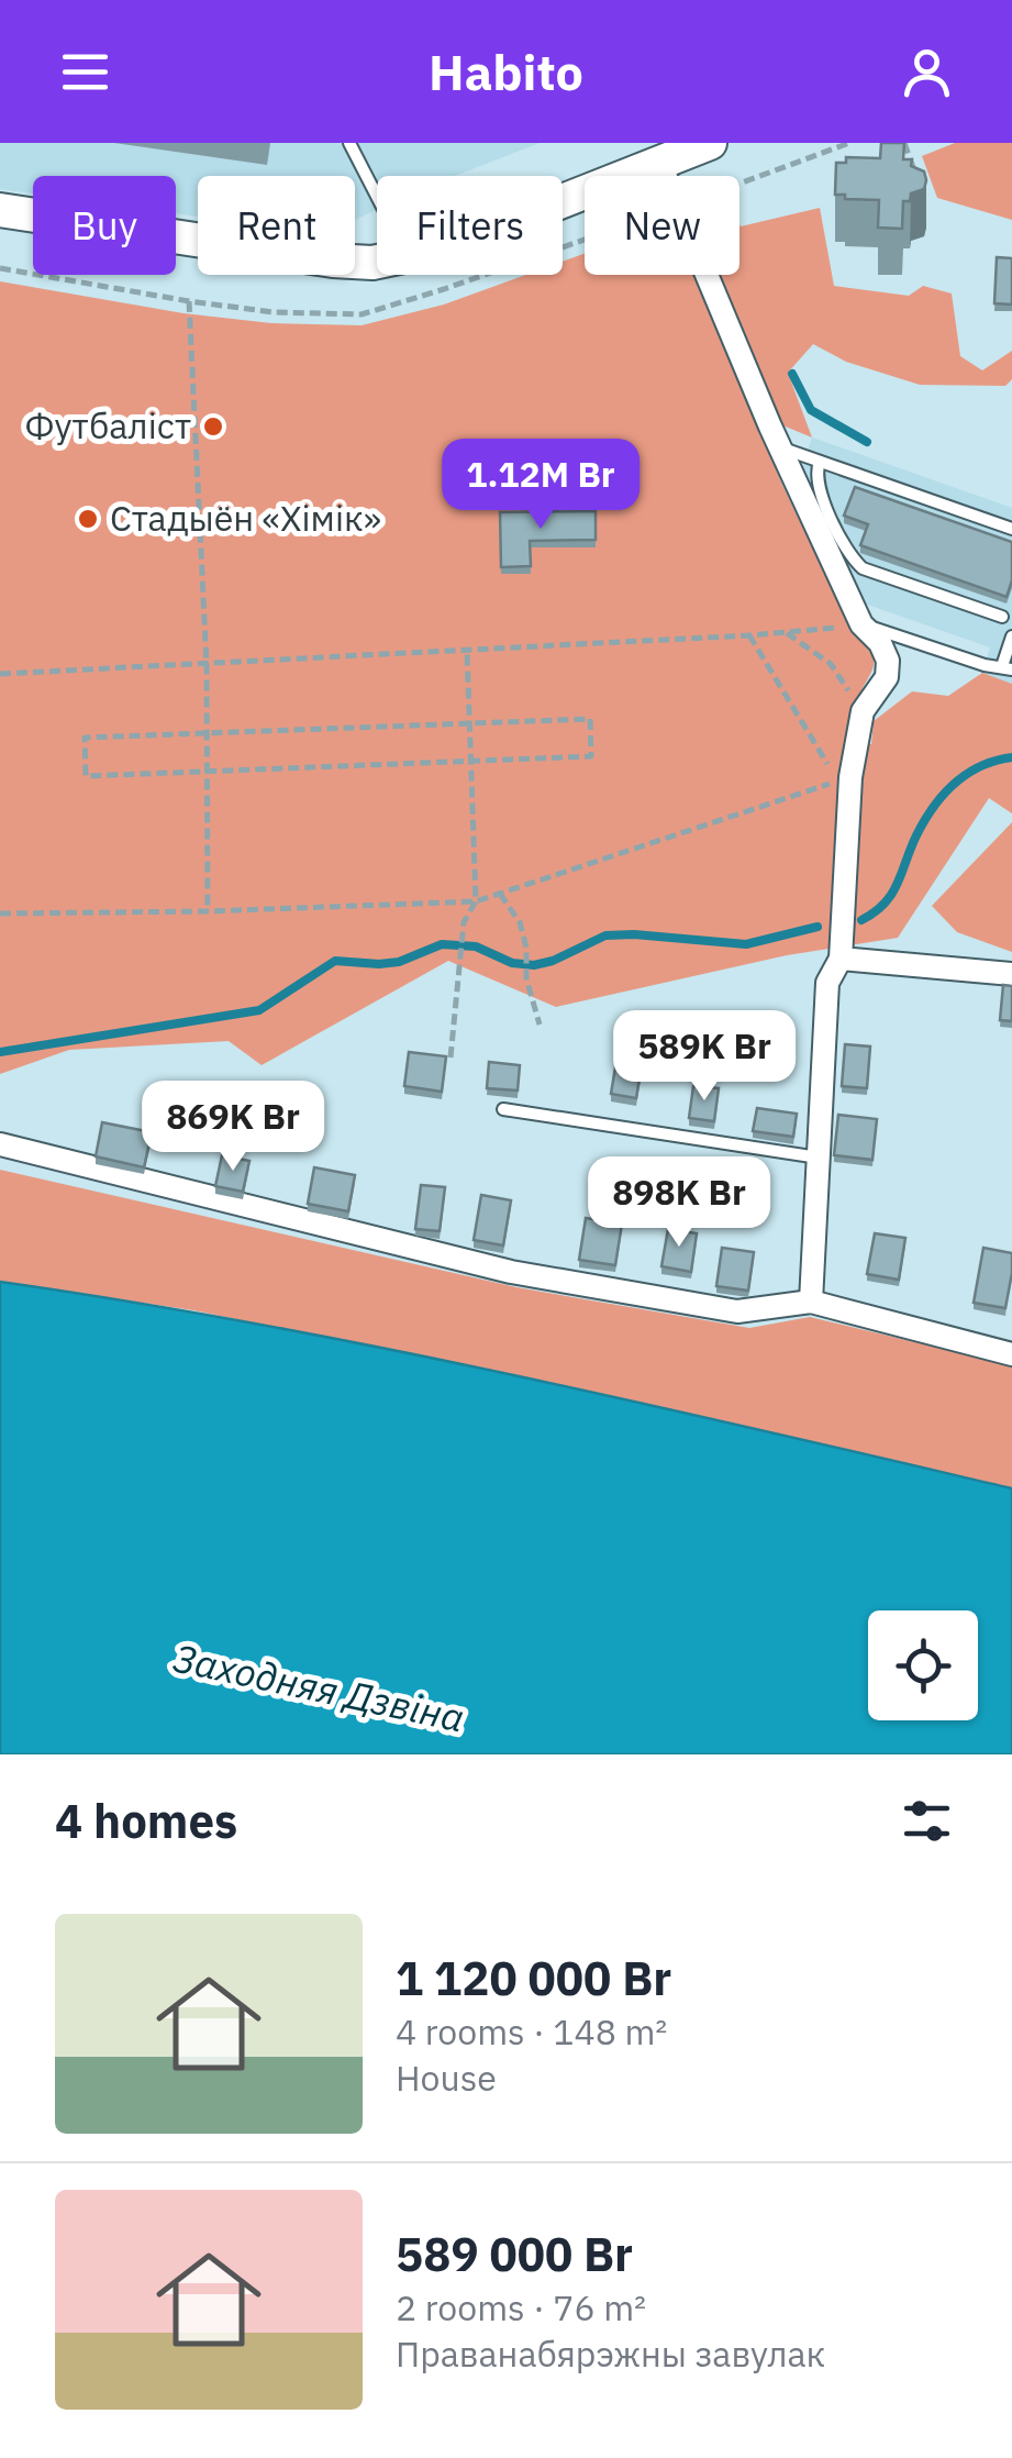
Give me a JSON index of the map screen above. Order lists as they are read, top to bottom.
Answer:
{
  "water": ["Заходняя Дзвіна"],
  "places": ["Футбаліст", "Стадыён «Хімік»"],
  "page": {
    "header": "Habito",
    "chip": [
      "Buy",
      "Rent",
      "Filters",
      "New"
    ],
    "price": [
      "1.12M Br",
      "589K Br",
      "869K Br",
      "898K Br"
    ],
    "heading": "4 homes",
    "list": [
      {
        "name": "1 120 000 Br",
        "note": "4 rooms · 148 m² · House"
      },
      {
        "name": "589 000 Br",
        "note": "2 rooms · 76 m² · Праванабярэжны завулак"
      }
    ]
  }
}
